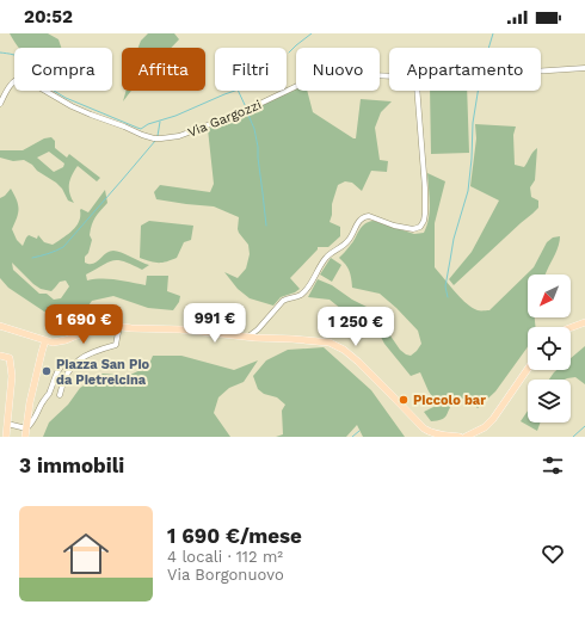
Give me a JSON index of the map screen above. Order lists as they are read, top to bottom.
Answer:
{
  "streets": {
    "street": ["Via Gargozzi"]
  },
  "places": ["Piazza San Pio da Pietrelcina", "Piccolo bar"],
  "north": "bottom left",
  "page": {
    "status": "20:52",
    "chip": [
      "Compra",
      "Affitta",
      "Filtri",
      "Nuovo",
      "Appartamento"
    ],
    "price": ["991 €", "1 690 €", "1 250 €"],
    "heading": "3 immobili",
    "list": [
      {
        "name": "1 690 €/mese",
        "note": "4 locali · 112 m² · Via Borgonuovo"
      }
    ]
  }
}
